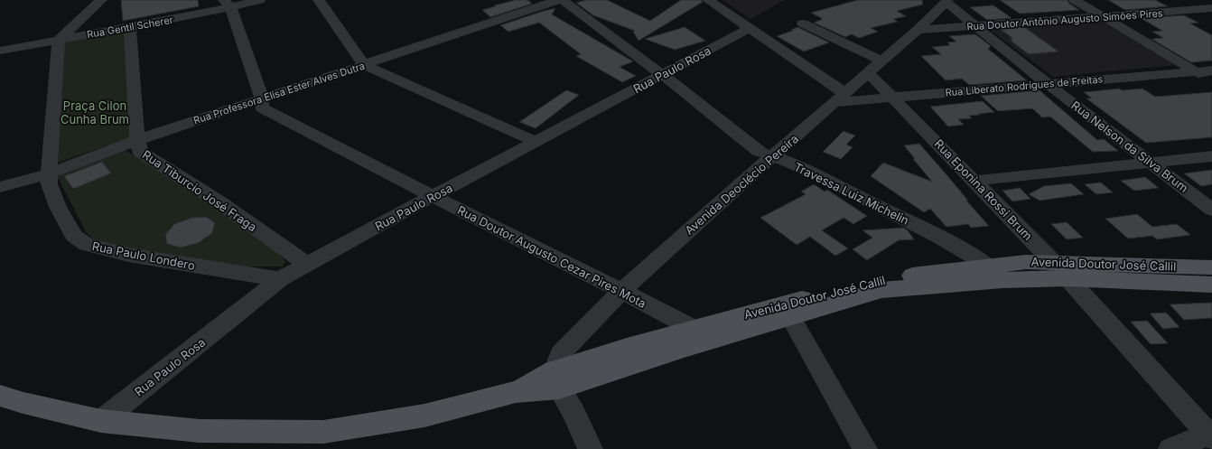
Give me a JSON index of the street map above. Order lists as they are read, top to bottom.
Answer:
{
  "streets": {
    "main road": ["Avenida Doutor José Callil"],
    "street": [
      "Rua Doutor Antônio Augusto Simões Pires",
      "Rua Gentil Scherer",
      "Rua Paulo Rosa",
      "Rua Liberato Rodrigues de Freitas",
      "Rua Professora Elisa Ester Alves Dutra",
      "Rua Nelson da Silva Brum",
      "Avenida Deoclécio Pereira",
      "Rua Eponina Rossi Brum",
      "Rua Tiburcio José Fraga",
      "Travessa Luiz Michelin",
      "Rua Paulo Londero",
      "Rua Doutor Augusto Cezar Pires Mota"
    ]
  },
  "crossings": [
    ["Rua Doutor Antônio Augusto Simões Pires", "Rua Nelson da Silva Brum"],
    ["Rua Doutor Antônio Augusto Simões Pires", "Avenida Deoclécio Pereira"],
    ["Rua Gentil Scherer", "Rua Tiburcio José Fraga"],
    ["Rua Gentil Scherer", "Rua Paulo Londero"],
    ["Rua Gentil Scherer", "Rua Doutor Augusto Cezar Pires Mota"],
    ["Rua Paulo Rosa", "Rua Tiburcio José Fraga"],
    ["Rua Paulo Rosa", "Travessa Luiz Michelin"],
    ["Rua Paulo Rosa", "Rua Paulo Londero"],
    ["Rua Paulo Rosa", "Rua Doutor Augusto Cezar Pires Mota"],
    ["Rua Paulo Rosa", "Avenida Doutor José Callil"],
    ["Rua Liberato Rodrigues de Freitas", "Rua Nelson da Silva Brum"],
    ["Rua Liberato Rodrigues de Freitas", "Avenida Deoclécio Pereira"],
    ["Rua Liberato Rodrigues de Freitas", "Rua Eponina Rossi Brum"],
    ["Rua Professora Elisa Ester Alves Dutra", "Rua Tiburcio José Fraga"],
    ["Rua Professora Elisa Ester Alves Dutra", "Rua Paulo Londero"],
    ["Rua Professora Elisa Ester Alves Dutra", "Rua Doutor Augusto Cezar Pires Mota"],
    ["Rua Nelson da Silva Brum", "Avenida Deoclécio Pereira"],
    ["Avenida Deoclécio Pereira", "Rua Eponina Rossi Brum"],
    ["Avenida Deoclécio Pereira", "Travessa Luiz Michelin"],
    ["Avenida Deoclécio Pereira", "Rua Doutor Augusto Cezar Pires Mota"],
    ["Avenida Deoclécio Pereira", "Avenida Doutor José Callil"],
    ["Rua Eponina Rossi Brum", "Avenida Doutor José Callil"],
    ["Travessa Luiz Michelin", "Avenida Doutor José Callil"],
    ["Rua Doutor Augusto Cezar Pires Mota", "Avenida Doutor José Callil"]
  ],
  "parks": ["Praça Cilon Cunha Brum"]
}
